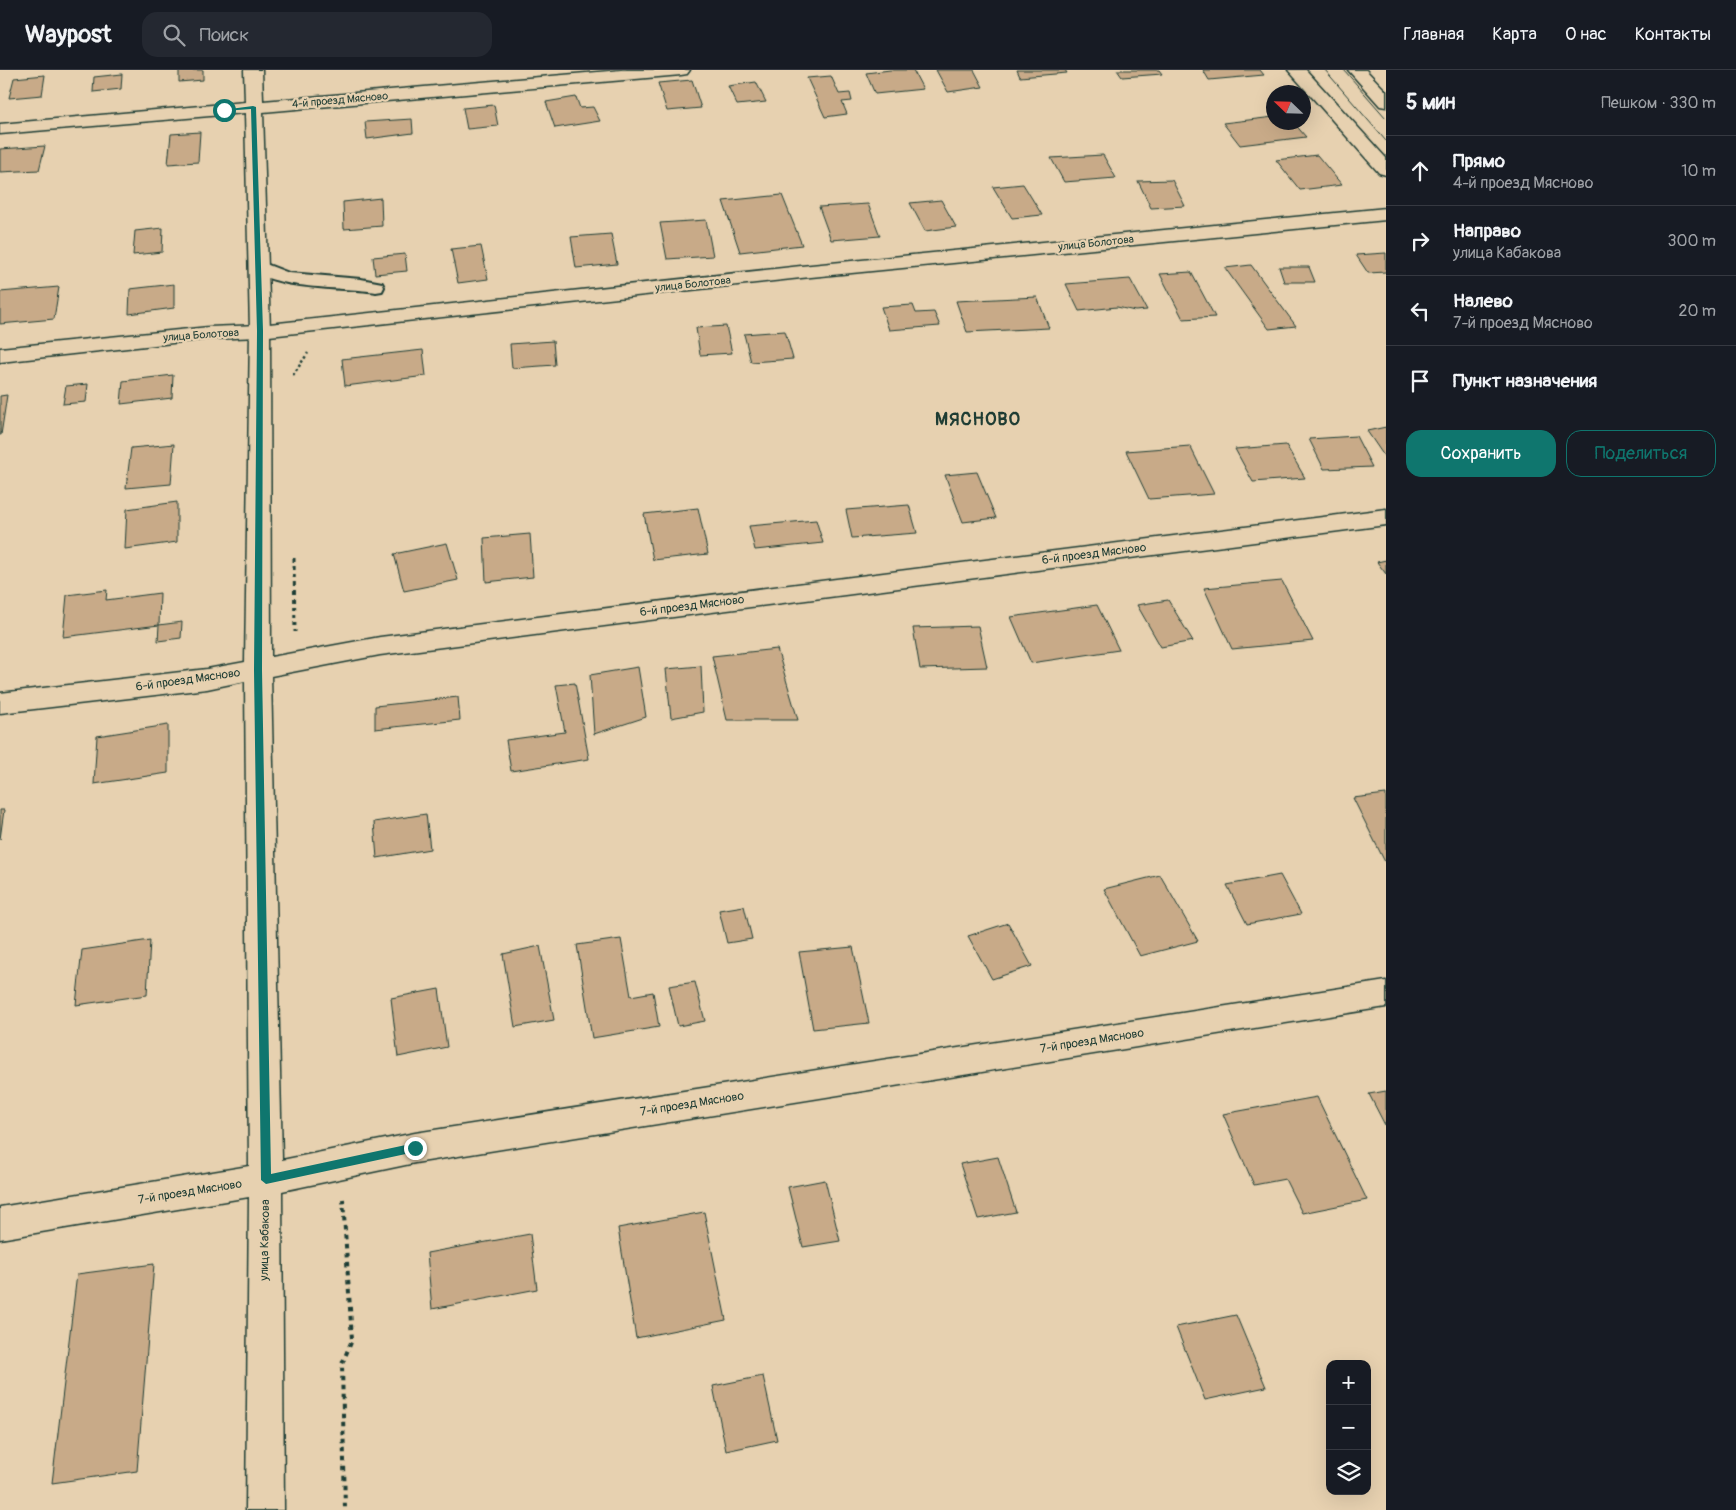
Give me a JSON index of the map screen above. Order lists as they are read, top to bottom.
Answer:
{
  "streets": {
    "street": [
      "4-й проезд Мясново",
      "улица Болотова",
      "6-й проезд Мясново",
      "7-й проезд Мясново",
      "улица Кабакова"
    ]
  },
  "crossings": [
    ["4-й проезд Мясново", "улица Кабакова"],
    ["улица Болотова", "улица Кабакова"],
    ["6-й проезд Мясново", "улица Кабакова"],
    ["7-й проезд Мясново", "улица Кабакова"]
  ],
  "districts": ["МЯСНОВО"],
  "north": "top left",
  "page": {
    "header": "Waypost",
    "search": "Поиск",
    "nav": [
      "Главная",
      "Карта",
      "О нас",
      "Контакты"
    ],
    "heading": ["5 мин", "Пешком · 330 m"],
    "list": [
      ["Прямо", "4-й проезд Мясново", "10 m"],
      ["Направо", "улица Кабакова", "300 m"],
      ["Налево", "7-й проезд Мясново", "20 m"],
      "Пункт назначения"
    ],
    "buttons": ["Сохранить", "Поделиться"],
    "map_buttons": ["+", "−"]
  }
}
